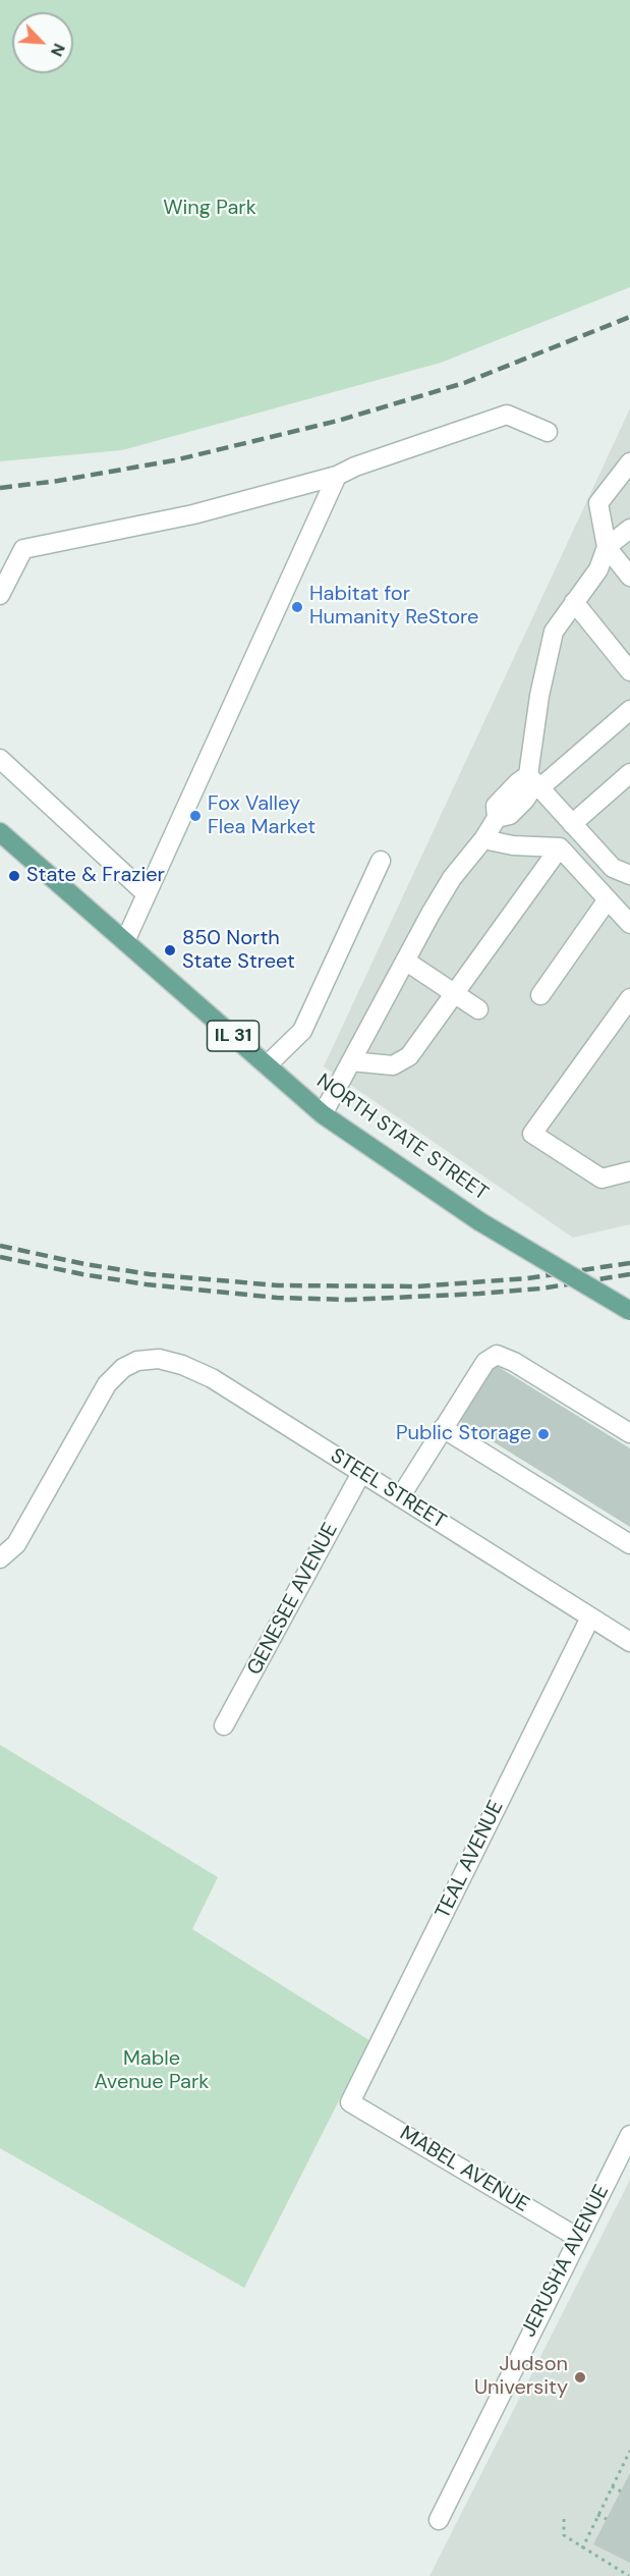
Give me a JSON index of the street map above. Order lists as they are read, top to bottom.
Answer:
{
  "streets": {
    "main road": ["IL 31", "NORTH STATE STREET"],
    "street": [
      "STEEL STREET",
      "GENESEE AVENUE",
      "TEAL AVENUE",
      "MABEL AVENUE",
      "JERUSHA AVENUE"
    ]
  },
  "crossings": [
    ["STEEL STREET", "GENESEE AVENUE"],
    ["STEEL STREET", "TEAL AVENUE"],
    ["TEAL AVENUE", "MABEL AVENUE"],
    ["MABEL AVENUE", "JERUSHA AVENUE"]
  ],
  "parks": ["Wing Park", "Mable Avenue Park"],
  "places": [
    "Habitat for Humanity ReStore",
    "Fox Valley Flea Market",
    "State & Frazier",
    "850 North State Street",
    "Public Storage",
    "Judson University"
  ],
  "north": "bottom right"
}
